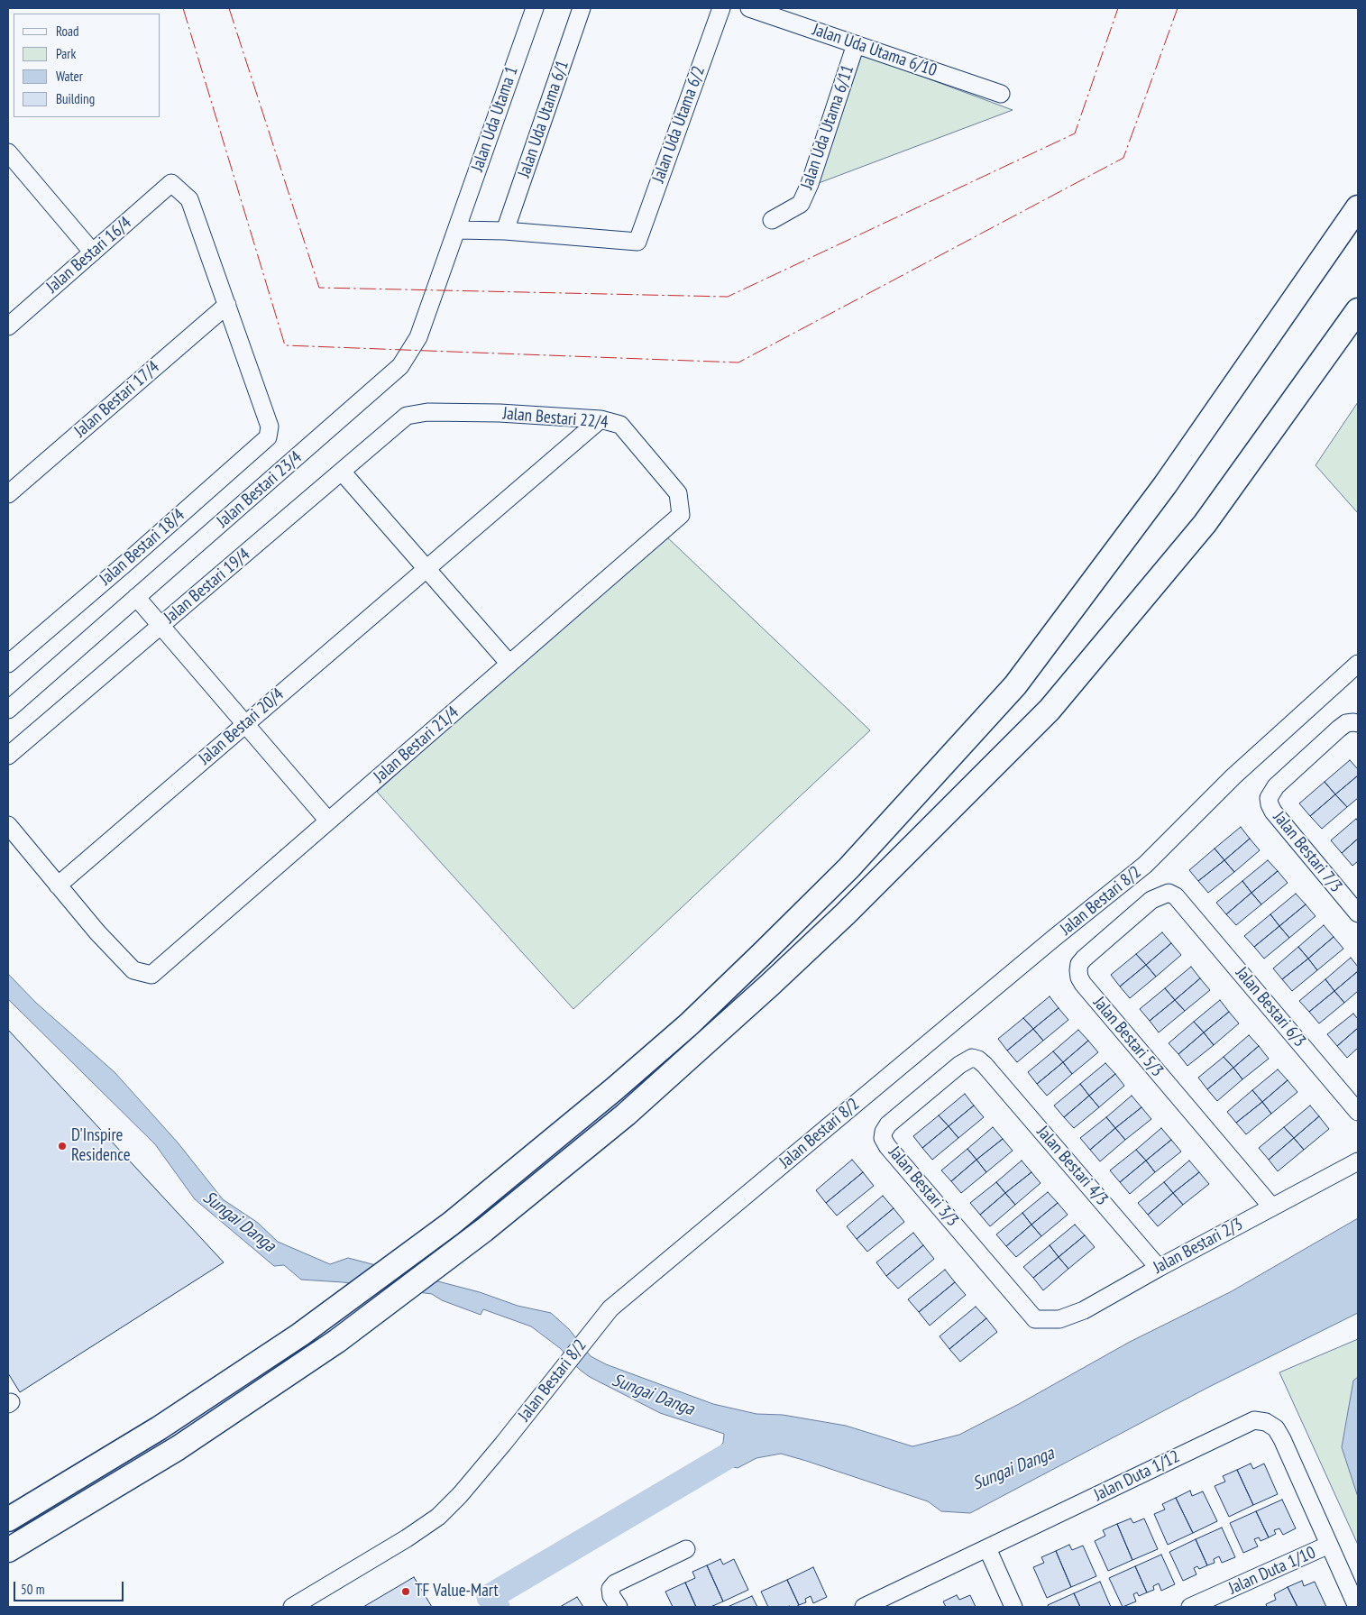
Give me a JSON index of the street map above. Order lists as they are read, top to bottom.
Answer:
{
  "streets": {
    "street": [
      "Jalan Uda Utama 6/10",
      "Jalan Uda Utama 1",
      "Jalan Uda Utama 6/1",
      "Jalan Uda Utama 6/2",
      "Jalan Uda Utama 6/11",
      "Jalan Bestari 16/4",
      "Jalan Bestari 17/4",
      "Jalan Bestari 22/4",
      "Jalan Bestari 23/4",
      "Jalan Bestari 18/4",
      "Jalan Bestari 19/4",
      "Jalan Bestari 20/4",
      "Jalan Bestari 21/4",
      "Jalan Bestari 7/3",
      "Jalan Bestari 8/2",
      "Jalan Bestari 6/3",
      "Jalan Bestari 5/3",
      "Jalan Bestari 4/3",
      "Jalan Bestari 3/3",
      "Jalan Bestari 2/3",
      "Jalan Duta 1/12",
      "Jalan Duta 1/10"
    ]
  },
  "crossings": [
    ["Jalan Uda Utama 6/10", "Jalan Uda Utama 6/11"],
    ["Jalan Uda Utama 1", "Jalan Bestari 23/4"],
    ["Jalan Uda Utama 6/1", "Jalan Uda Utama 6/2"],
    ["Jalan Bestari 16/4", "Jalan Bestari 17/4"],
    ["Jalan Bestari 16/4", "Jalan Bestari 18/4"],
    ["Jalan Bestari 17/4", "Jalan Bestari 18/4"],
    ["Jalan Bestari 22/4", "Jalan Bestari 19/4"],
    ["Jalan Bestari 22/4", "Jalan Bestari 20/4"],
    ["Jalan Bestari 22/4", "Jalan Bestari 21/4"],
    ["Jalan Bestari 20/4", "Jalan Bestari 21/4"],
    ["Jalan Bestari 6/3", "Jalan Bestari 5/3"],
    ["Jalan Bestari 5/3", "Jalan Bestari 2/3"],
    ["Jalan Bestari 4/3", "Jalan Bestari 3/3"],
    ["Jalan Bestari 4/3", "Jalan Bestari 2/3"],
    ["Jalan Bestari 3/3", "Jalan Bestari 2/3"],
    ["Jalan Duta 1/12", "Jalan Duta 1/10"]
  ],
  "water": ["Sungai Danga"],
  "places": ["D'Inspire Residence", "TF Value-Mart"],
  "legend": [
    "Road",
    "Park",
    "Water",
    "Building"
  ],
  "scale_bar": "50 m"
}
